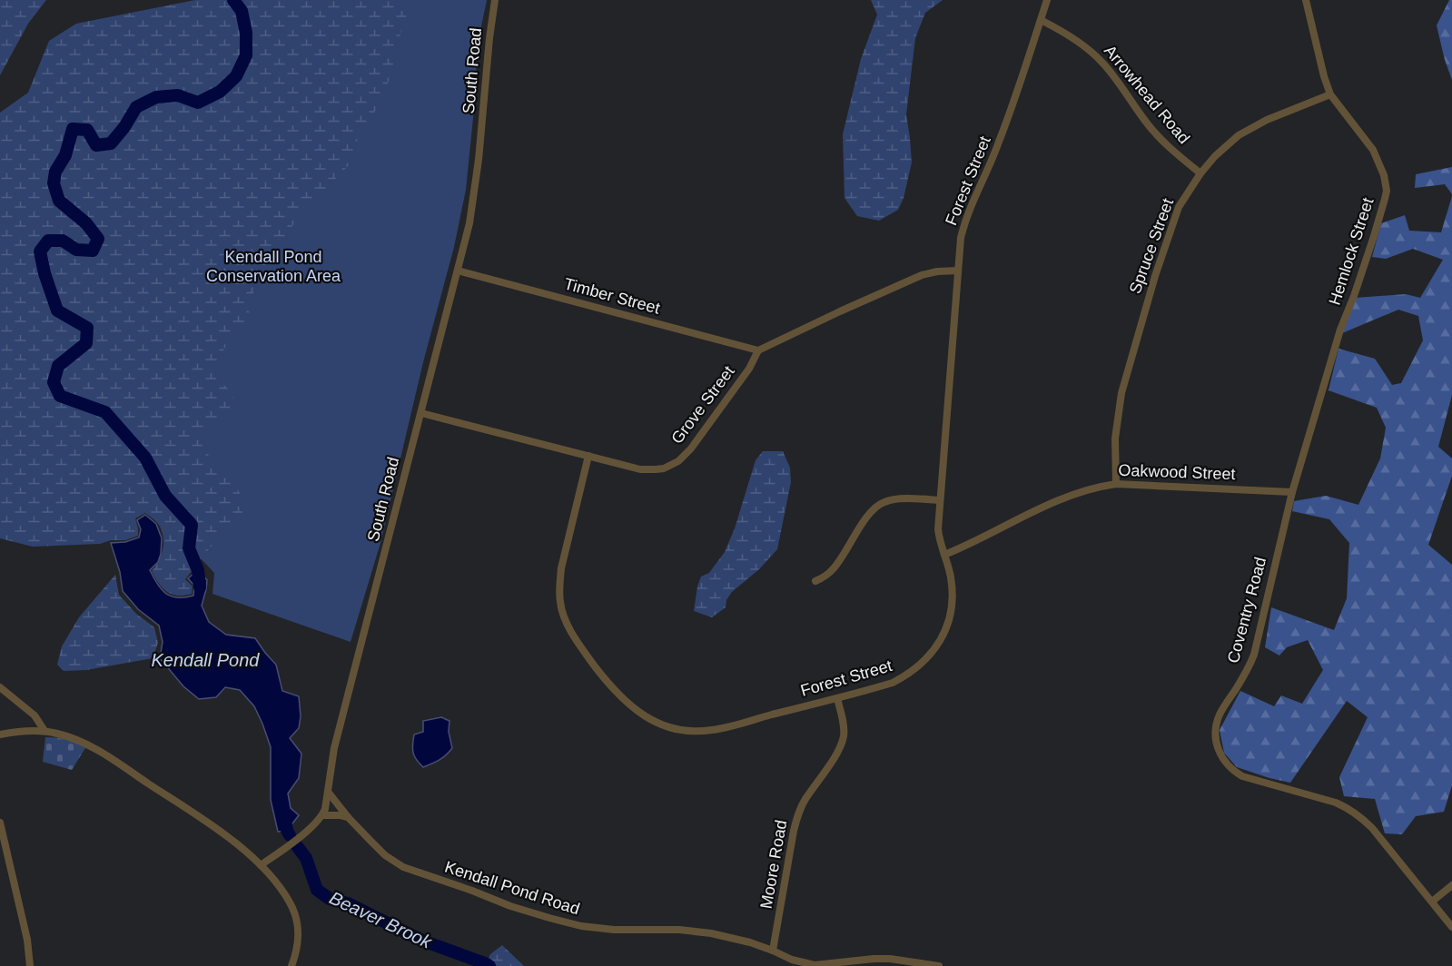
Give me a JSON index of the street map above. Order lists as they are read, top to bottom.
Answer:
{
  "streets": {
    "street": [
      "South Road",
      "Arrowhead Road",
      "Forest Street",
      "Spruce Street",
      "Hemlock Street",
      "Timber Street",
      "Grove Street",
      "Oakwood Street",
      "Coventry Road",
      "Moore Road",
      "Kendall Pond Road"
    ]
  },
  "crossings": [
    ["South Road", "Timber Street"],
    ["South Road", "Grove Street"],
    ["South Road", "Kendall Pond Road"],
    ["Arrowhead Road", "Forest Street"],
    ["Arrowhead Road", "Spruce Street"],
    ["Forest Street", "Grove Street"],
    ["Forest Street", "Oakwood Street"],
    ["Forest Street", "Moore Road"],
    ["Spruce Street", "Hemlock Street"],
    ["Spruce Street", "Oakwood Street"],
    ["Hemlock Street", "Oakwood Street"],
    ["Hemlock Street", "Coventry Road"],
    ["Timber Street", "Grove Street"],
    ["Oakwood Street", "Coventry Road"],
    ["Moore Road", "Kendall Pond Road"]
  ],
  "water": ["Kendall Pond", "Beaver Brook"],
  "parks": ["Kendall Pond Conservation Area"]
}
